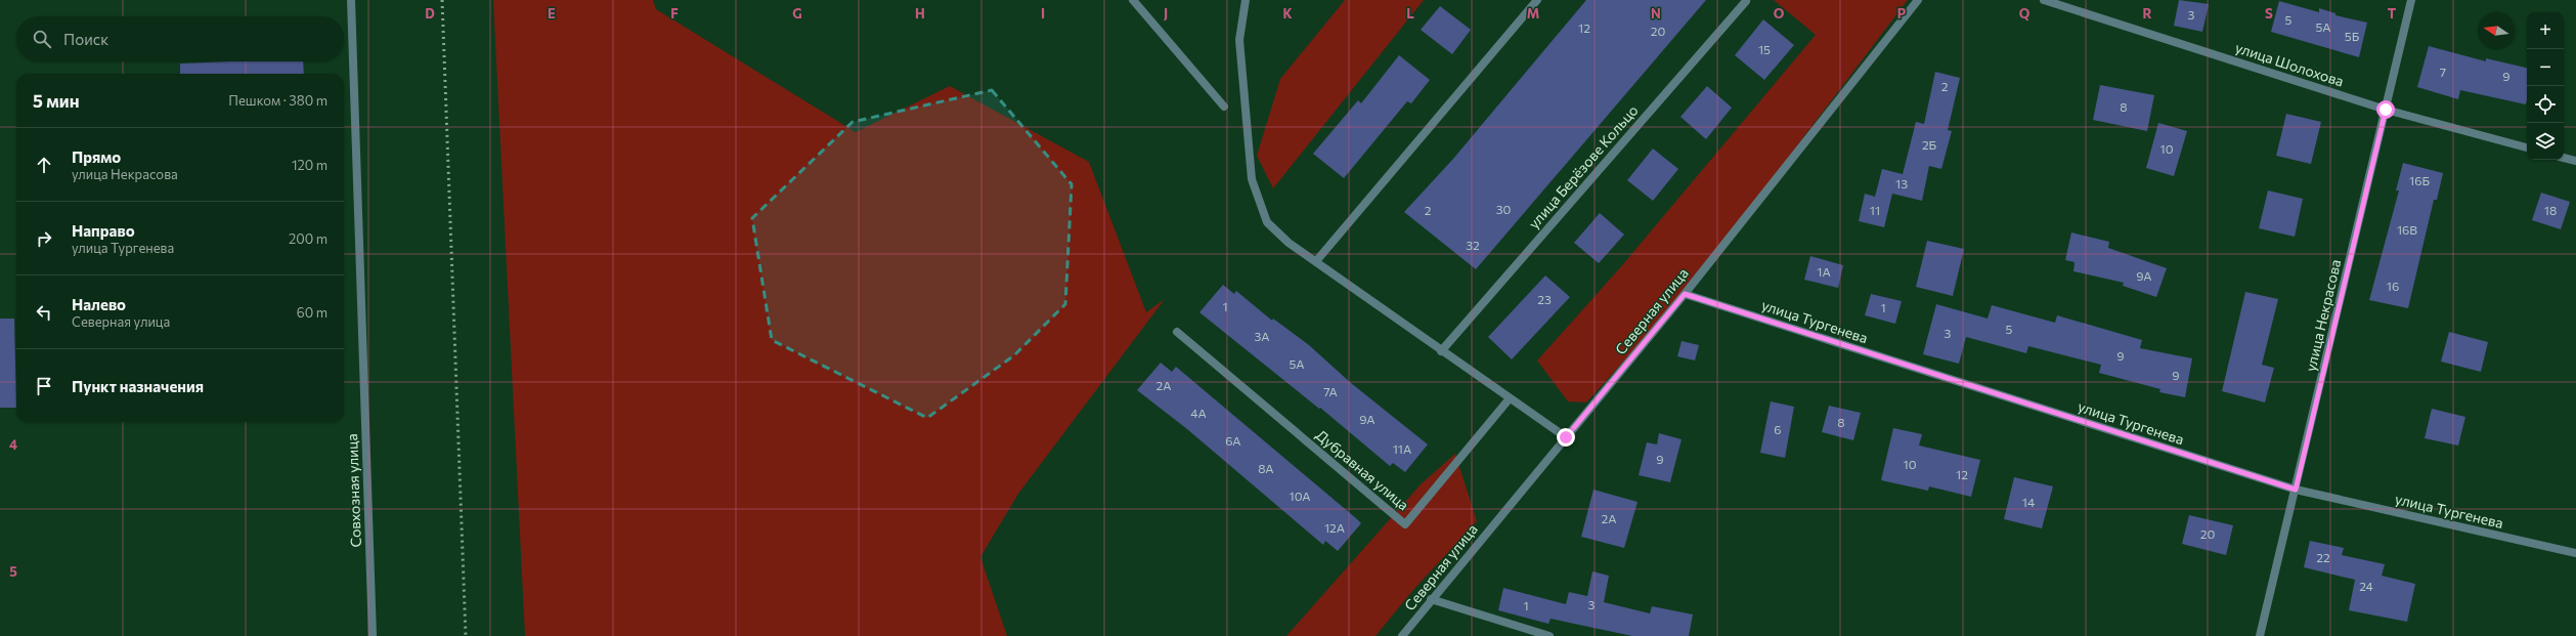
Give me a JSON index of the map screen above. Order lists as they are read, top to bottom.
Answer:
{
  "streets": {
    "street": [
      "улица Шолохова",
      "улица Берёзове Кольцо",
      "Северная улица",
      "улица Некрасова",
      "улица Тургенева",
      "Дубравная улица",
      "Совхозная улица"
    ]
  },
  "crossings": [
    ["улица Шолохова", "улица Некрасова"],
    ["Северная улица", "улица Тургенева"],
    ["улица Некрасова", "улица Тургенева"]
  ],
  "house_numbers": [
    "3",
    "5",
    "5А",
    "12",
    "20",
    "5Б",
    "15",
    "7",
    "9",
    "2",
    "8",
    "2Б",
    "10",
    "16Б",
    "13",
    "30",
    "2",
    "11",
    "18",
    "16В",
    "32",
    "1А",
    "9А",
    "16",
    "23",
    "1",
    "1",
    "5",
    "3",
    "3А",
    "9",
    "5А",
    "9",
    "2А",
    "7А",
    "4А",
    "9А",
    "8",
    "6",
    "6А",
    "11А",
    "9",
    "10",
    "8А",
    "12",
    "10А",
    "14",
    "2А",
    "12А",
    "20",
    "22",
    "24",
    "3",
    "1"
  ],
  "north": "left",
  "page": {
    "map_buttons": ["+", "−"],
    "search": "Поиск",
    "heading": ["5 мин", "Пешком · 380 m"],
    "list": [
      ["Прямо", "улица Некрасова", "120 m"],
      ["Направо", "улица Тургенева", "200 m"],
      ["Налево", "Северная улица", "60 m"],
      "Пункт назначения"
    ]
  },
  "grid": {
    "columns": [
      "D",
      "E",
      "F",
      "G",
      "H",
      "I",
      "J",
      "K",
      "L",
      "M",
      "N",
      "O",
      "P",
      "Q",
      "R",
      "S",
      "T"
    ],
    "rows": ["4", "5"]
  }
}
